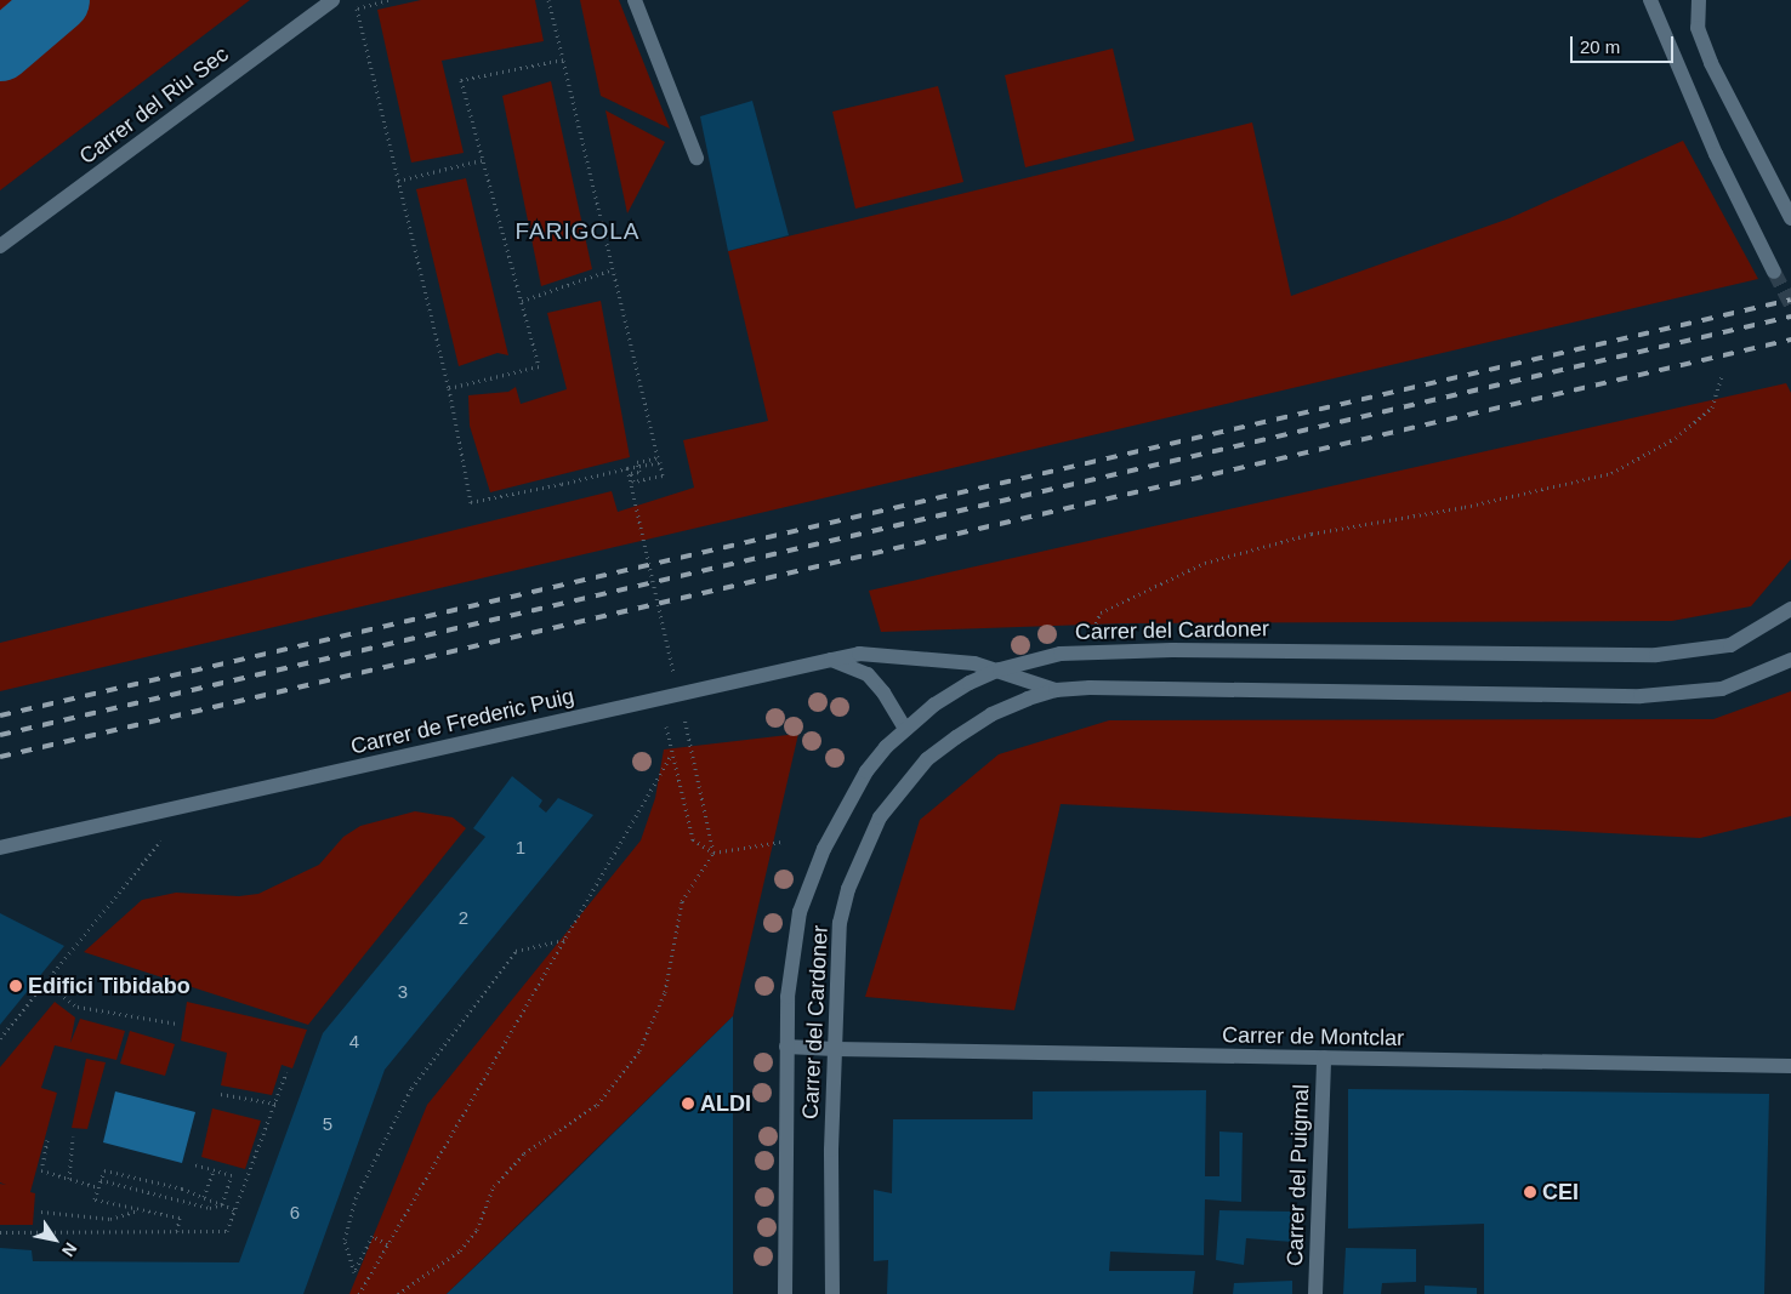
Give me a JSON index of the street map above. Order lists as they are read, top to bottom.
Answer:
{
  "streets": {
    "street": [
      "Carrer del Riu Sec",
      "Carrer del Cardoner",
      "Carrer de Frederic Puig",
      "Carrer de Montclar",
      "Carrer del Puigmal"
    ]
  },
  "crossings": [
    ["Carrer del Cardoner", "Carrer de Frederic Puig"],
    ["Carrer del Cardoner", "Carrer de Montclar"],
    ["Carrer de Montclar", "Carrer del Puigmal"]
  ],
  "districts": ["FARIGOLA"],
  "places": ["Edifici Tibidabo", "ALDI", "CEI"],
  "house_numbers": [
    "1",
    "2",
    "3",
    "4",
    "5",
    "6"
  ],
  "scale_bar": "20 m",
  "north": "bottom right"
}
